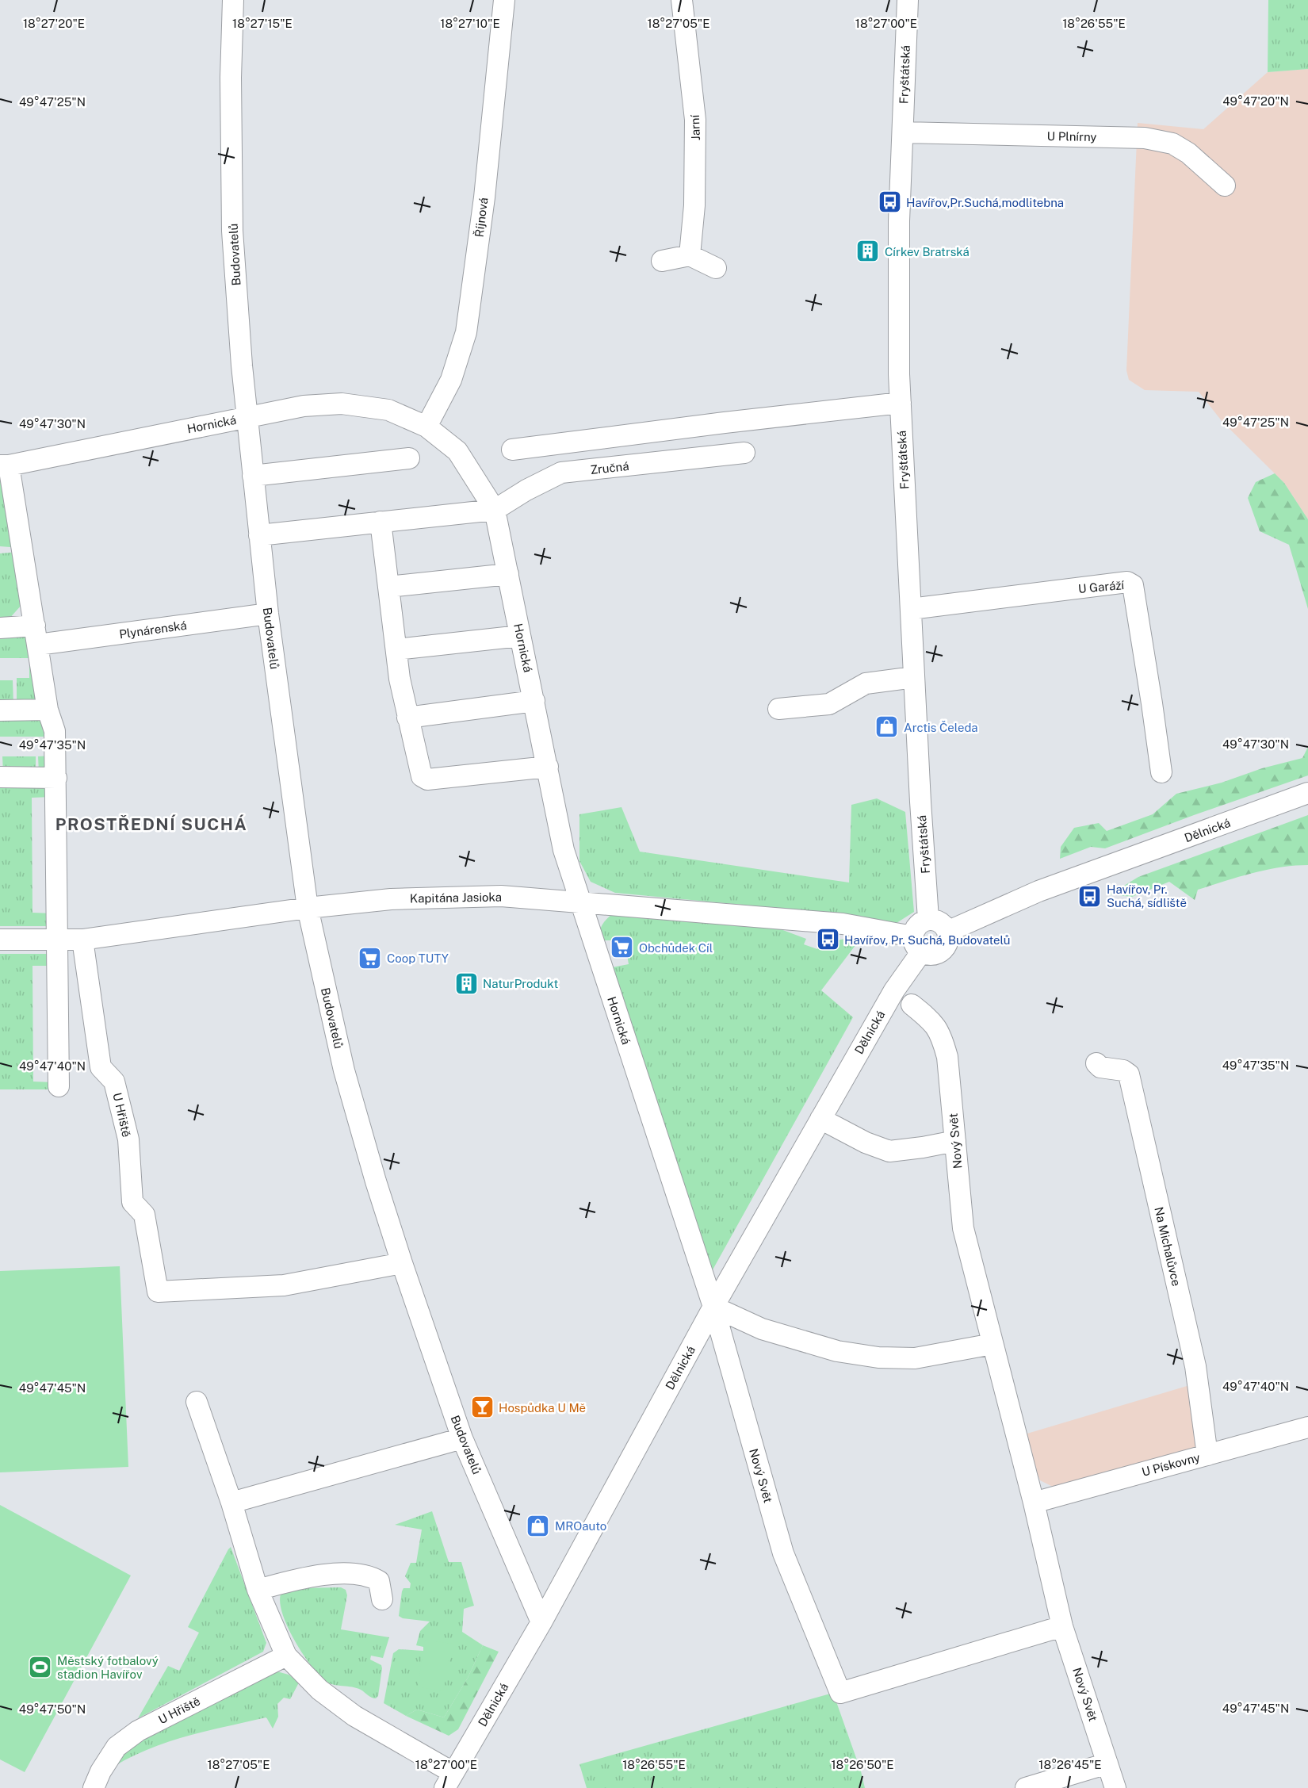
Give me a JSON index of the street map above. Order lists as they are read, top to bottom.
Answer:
{
  "streets": {
    "street": [
      "Fryštátská",
      "Jarní",
      "U Plnírny",
      "Říjnová",
      "Budovatelů",
      "Hornická",
      "Zručná",
      "U Garáží",
      "Plynárenská",
      "Dělnická",
      "Kapitána Jasioka",
      "U Hřiště",
      "Nový Svět",
      "Na Michalůvce",
      "U Pískovny"
    ]
  },
  "crossings": [
    ["Fryštátská", "U Plnírny"],
    ["Fryštátská", "U Garáží"],
    ["Fryštátská", "Dělnická"],
    ["Fryštátská", "Kapitána Jasioka"],
    ["Říjnová", "Hornická"],
    ["Budovatelů", "Hornická"],
    ["Budovatelů", "Plynárenská"],
    ["Budovatelů", "Dělnická"],
    ["Budovatelů", "Kapitána Jasioka"],
    ["Budovatelů", "U Hřiště"],
    ["Hornická", "Zručná"],
    ["Hornická", "Dělnická"],
    ["Hornická", "Kapitána Jasioka"],
    ["Hornická", "Nový Svět"],
    ["Dělnická", "Kapitána Jasioka"],
    ["Dělnická", "Nový Svět"],
    ["Kapitána Jasioka", "U Hřiště"],
    ["Nový Svět", "U Pískovny"],
    ["Na Michalůvce", "U Pískovny"]
  ],
  "districts": ["PROSTŘEDNÍ SUCHÁ"],
  "places": {
    "bus stop": ["Havířov,Pr.Suchá,modlitebna", "Havířov, Pr. Suchá, sídliště", "Havířov, Pr. Suchá, Budovatelů"],
    "building": ["Církev Bratrská", "NaturProdukt"],
    "shop": ["Arctis Čeleda", "MROauto"],
    "supermarket": ["Obchůdek Cíl", "Coop TUTY"],
    "bar": ["Hospůdka U Mě"],
    "sports": ["Městský fotbalový stadion Havířov"]
  },
  "coordinates": [
    "18°27'20\"E",
    "18°27'15\"E",
    "18°27'10\"E",
    "18°27'05\"E",
    "18°27'00\"E",
    "18°26'55\"E",
    "49°47'20\"N",
    "49°47'25\"N",
    "49°47'30\"N",
    "49°47'35\"N",
    "49°47'40\"N",
    "49°47'45\"N",
    "49°47'50\"N",
    "18°26'50\"E",
    "18°26'45\"E"
  ]
}
